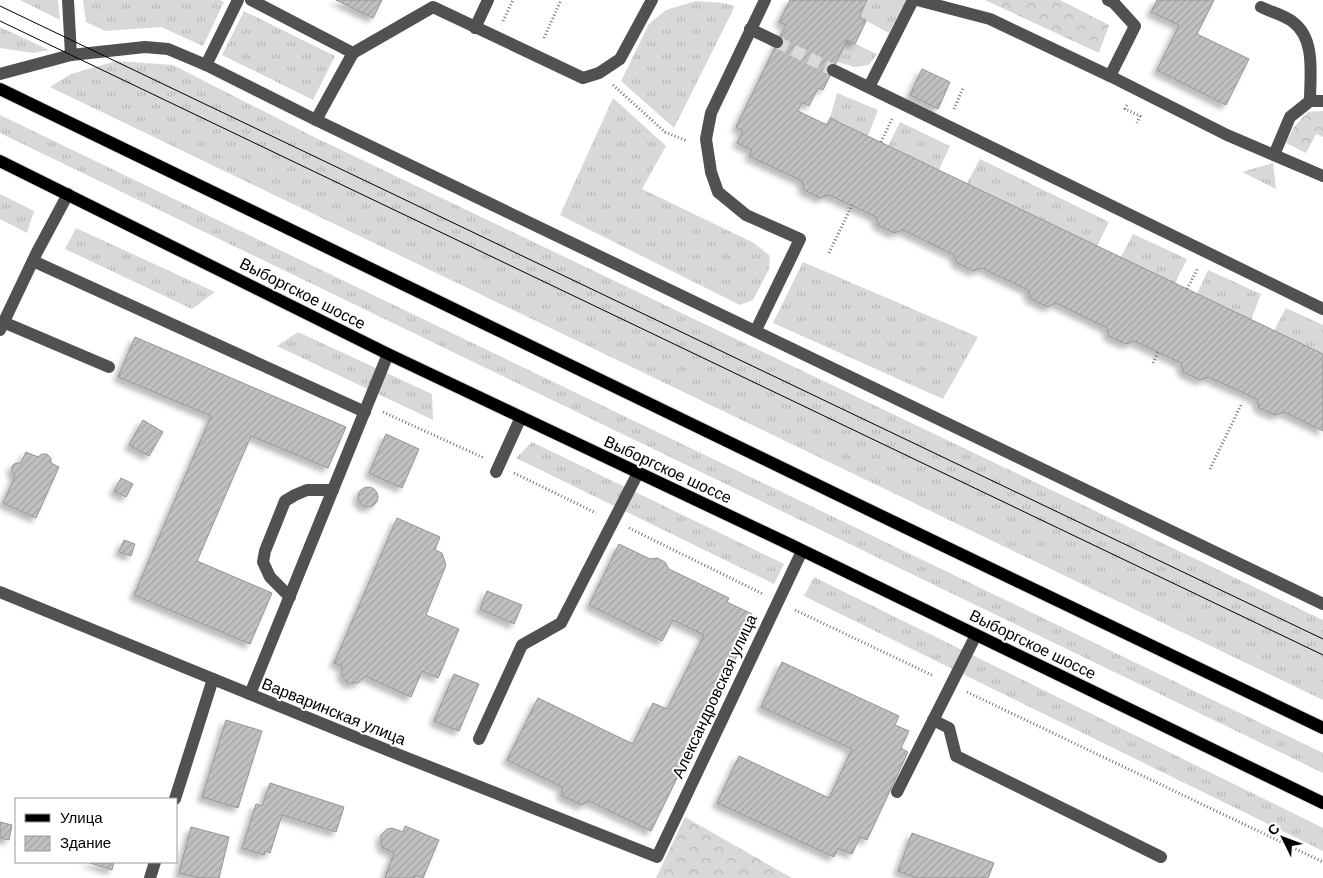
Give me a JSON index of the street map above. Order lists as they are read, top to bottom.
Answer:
{
  "streets": {
    "main road": ["Выборгское шоссе"],
    "street": ["Александровская улица", "Варваринская улица"]
  },
  "crossings": [
    ["Выборгское шоссе", "Александровская улица"],
    ["Александровская улица", "Варваринская улица"]
  ],
  "legend": ["Улица", "Здание"],
  "north": "top left"
}
